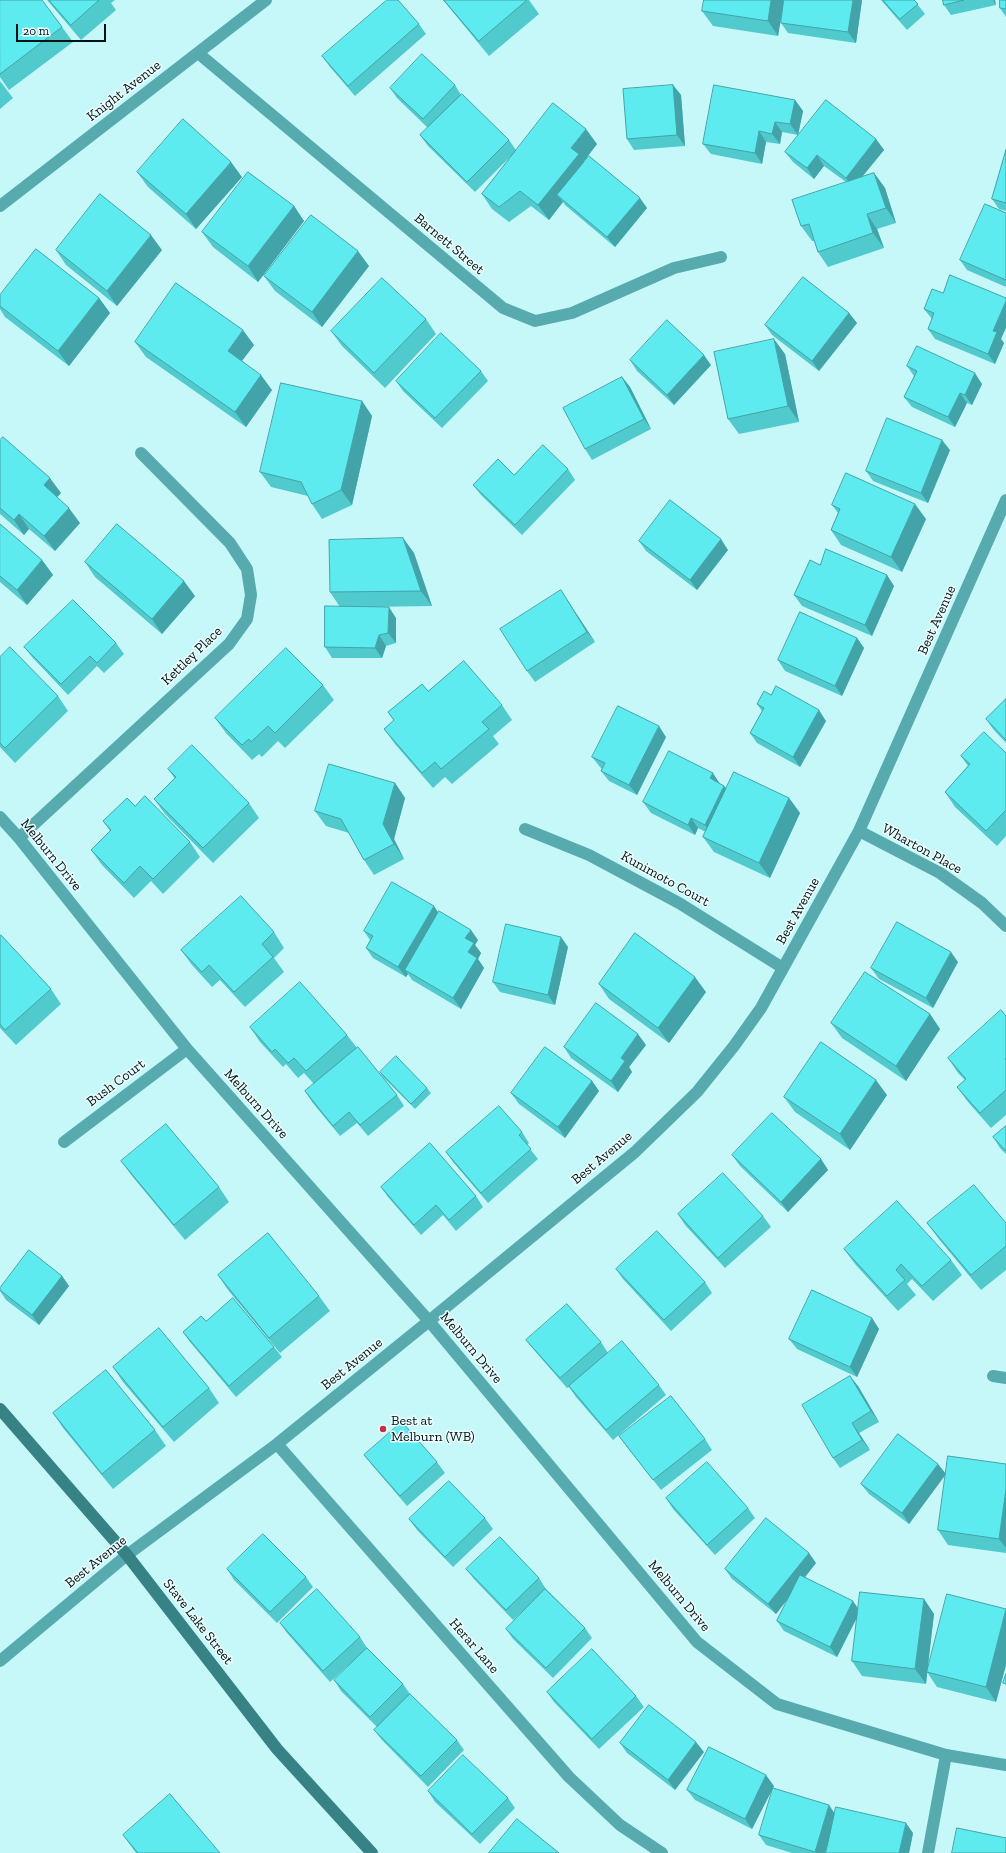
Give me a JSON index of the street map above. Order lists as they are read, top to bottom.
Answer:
{
  "streets": {
    "main road": ["Stave Lake Street"],
    "street": [
      "Knight Avenue",
      "Barnett Street",
      "Best Avenue",
      "Kettley Place",
      "Wharton Place",
      "Melburn Drive",
      "Kunimoto Court",
      "Bush Court",
      "Herar Lane"
    ]
  },
  "crossings": [
    ["Knight Avenue", "Barnett Street"],
    ["Best Avenue", "Wharton Place"],
    ["Best Avenue", "Melburn Drive"],
    ["Best Avenue", "Kunimoto Court"],
    ["Best Avenue", "Stave Lake Street"],
    ["Best Avenue", "Herar Lane"],
    ["Kettley Place", "Melburn Drive"],
    ["Melburn Drive", "Bush Court"]
  ],
  "places": ["Best at Melburn (WB)"],
  "scale_bar": "20 m"
}
